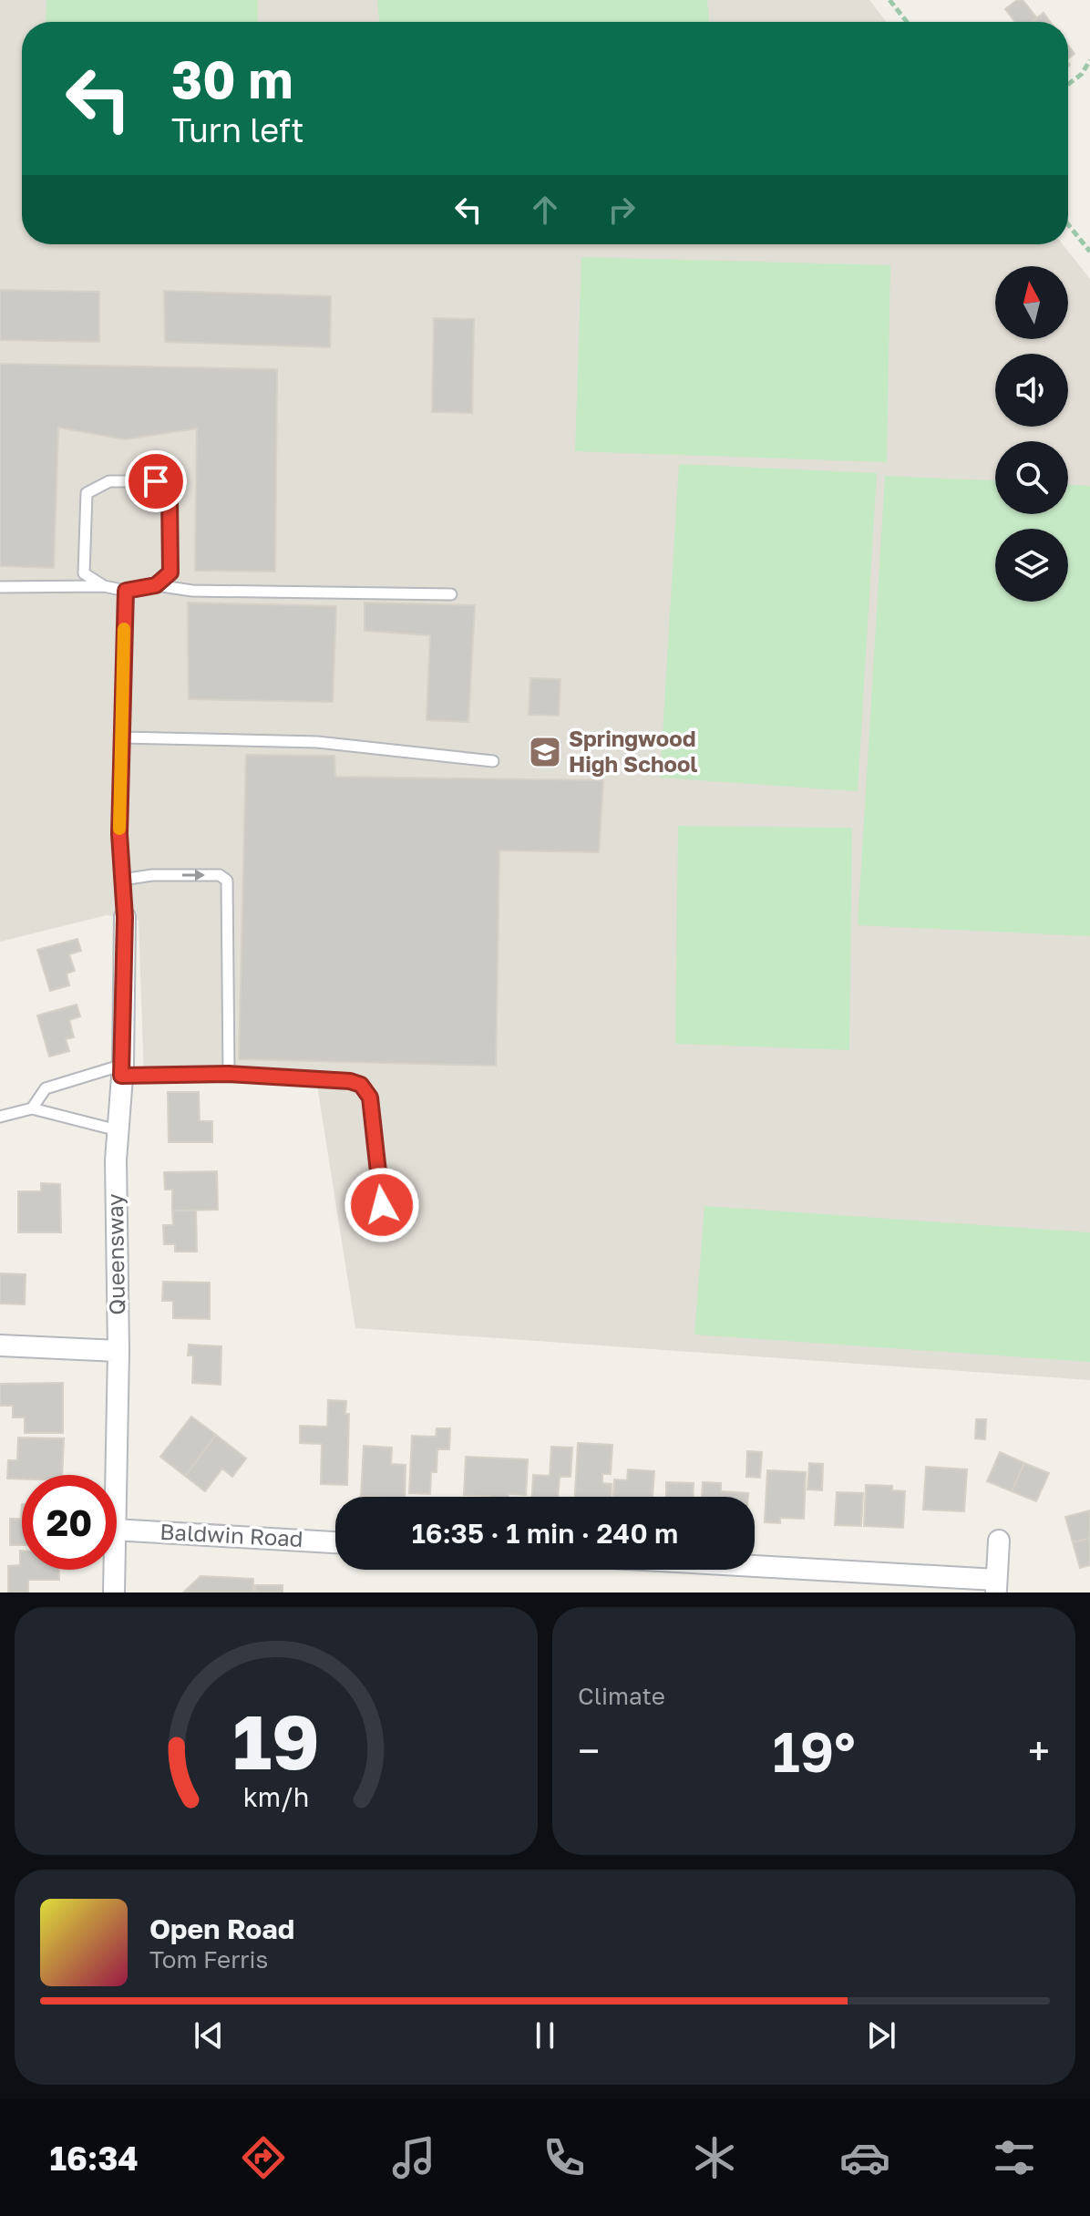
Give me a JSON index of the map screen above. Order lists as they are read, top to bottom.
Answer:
{
  "streets": {
    "street": ["Queensway", "Baldwin Road"]
  },
  "places": {
    "school or university": ["Springwood High School"]
  },
  "north": "top",
  "page": {
    "turn": ["30 m", "Turn left"],
    "limit": "20",
    "trip": "16:35 · 1 min · 240 m",
    "tile": "Climate",
    "heat": ["−", "19°", "+"],
    "song": ["Open Road", "Tom Ferris"],
    "tabs": "16:34",
    "gauge": ["19", "km/h"]
  }
}
